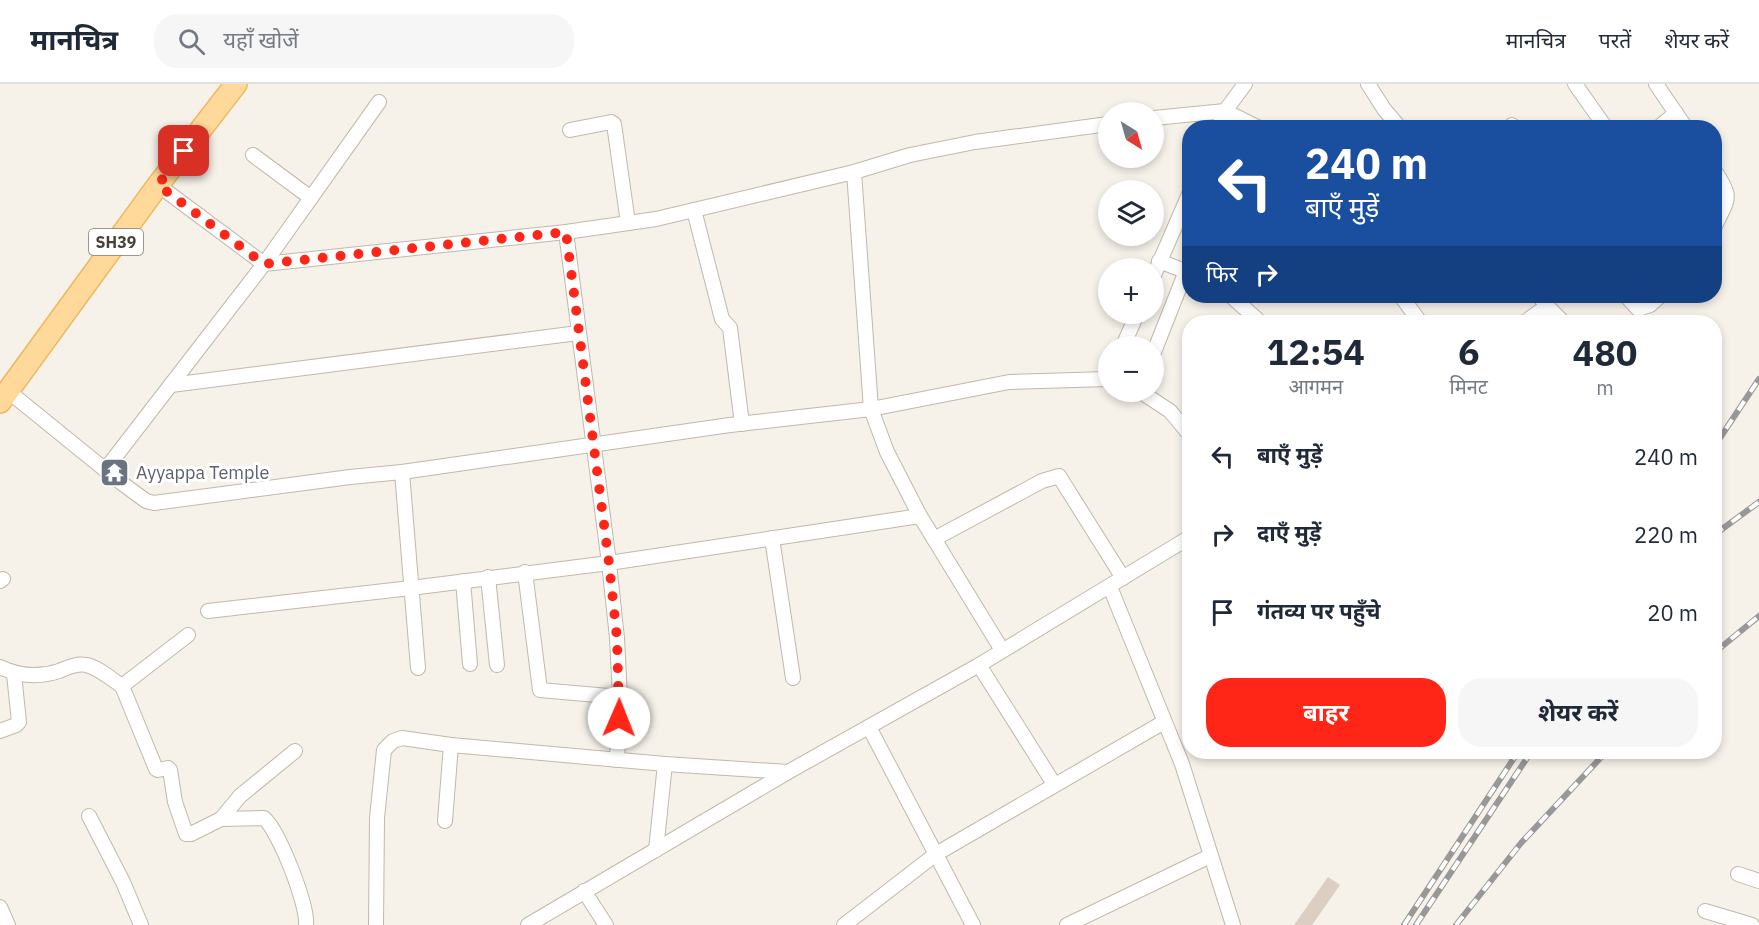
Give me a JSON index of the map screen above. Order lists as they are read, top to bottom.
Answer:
{
  "streets": {
    "main road": ["SH39"]
  },
  "places": {
    "temple": ["Ayyappa Temple"]
  },
  "north": "bottom right",
  "page": {
    "header": "मानचित्र",
    "search": "यहाँ खोजें",
    "nav": ["मानचित्र", "परतें", "शेयर करें"],
    "map_buttons": ["+", "−"],
    "turn": ["240 m", "बाएँ मुड़ें"],
    "then": "फिर",
    "eta": [
      "12:54",
      "आगमन",
      "6",
      "मिनट",
      "480",
      "m"
    ],
    "list": [
      {
        "name": "बाएँ मुड़ें",
        "value": "240 m"
      },
      {
        "name": "दाएँ मुड़ें",
        "value": "220 m"
      },
      {
        "name": "गंतव्य पर पहुँचे",
        "value": "20 m"
      }
    ],
    "buttons": ["बाहर", "शेयर करें"]
  }
}
